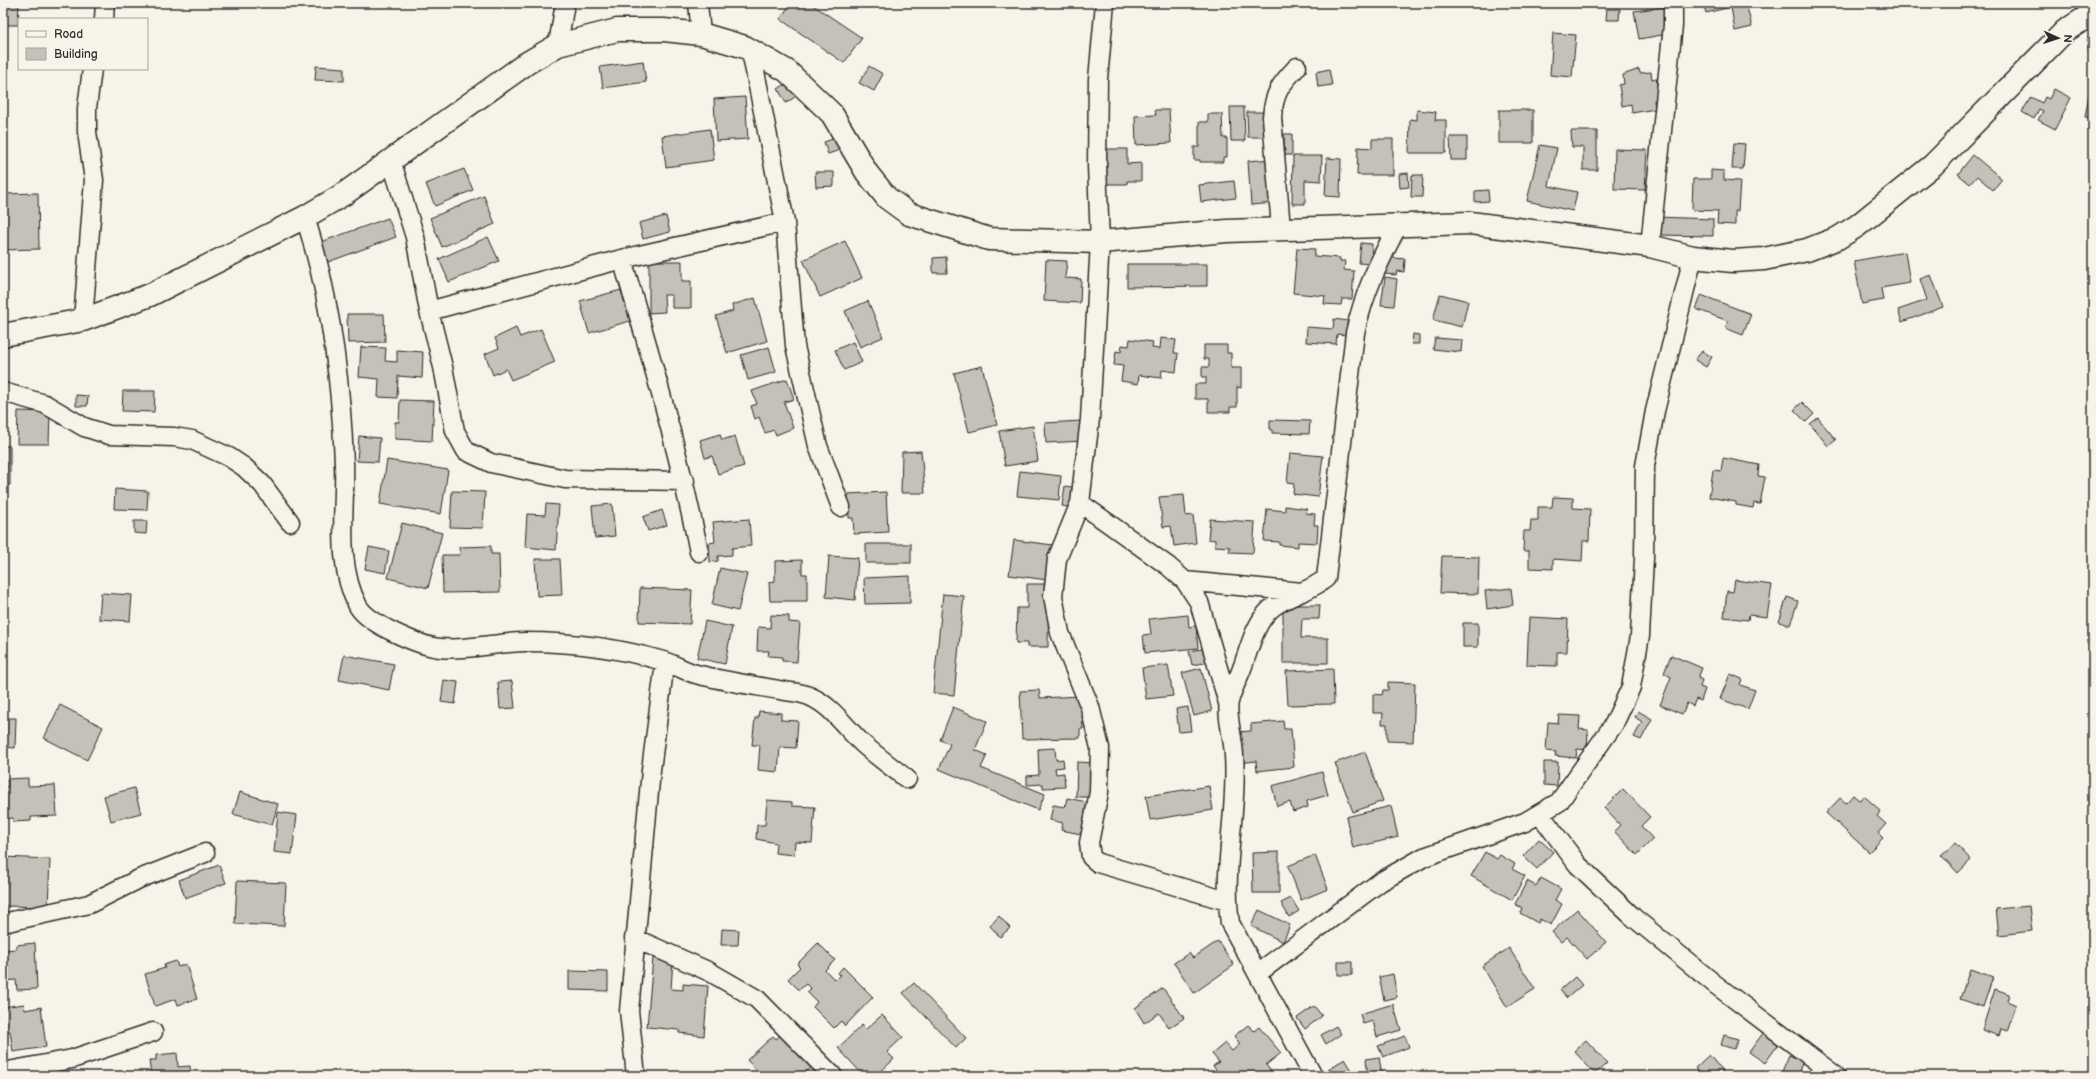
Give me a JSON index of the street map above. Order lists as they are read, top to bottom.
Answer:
{
  "legend": ["Road", "Building"],
  "north": "right"
}
